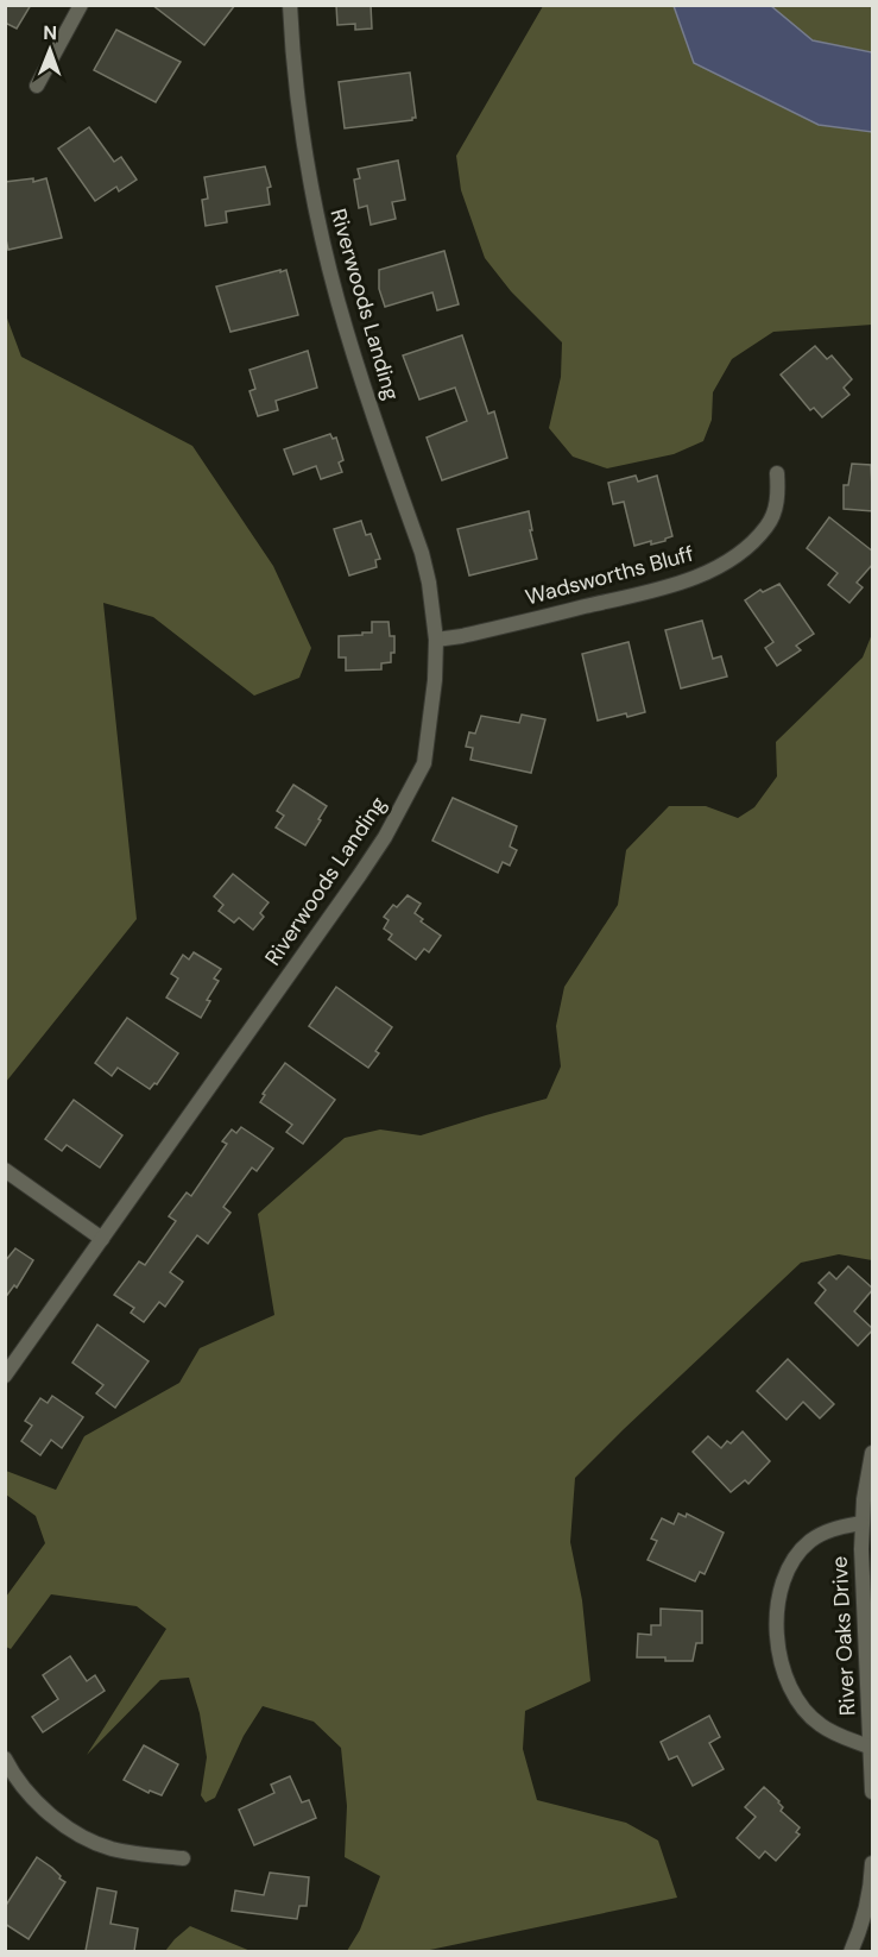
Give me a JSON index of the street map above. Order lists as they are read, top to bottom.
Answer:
{
  "streets": {
    "street": ["Riverwoods Landing", "Wadsworths Bluff", "River Oaks Drive"]
  },
  "crossings": [
    ["Riverwoods Landing", "Wadsworths Bluff"]
  ],
  "north": "top"
}
